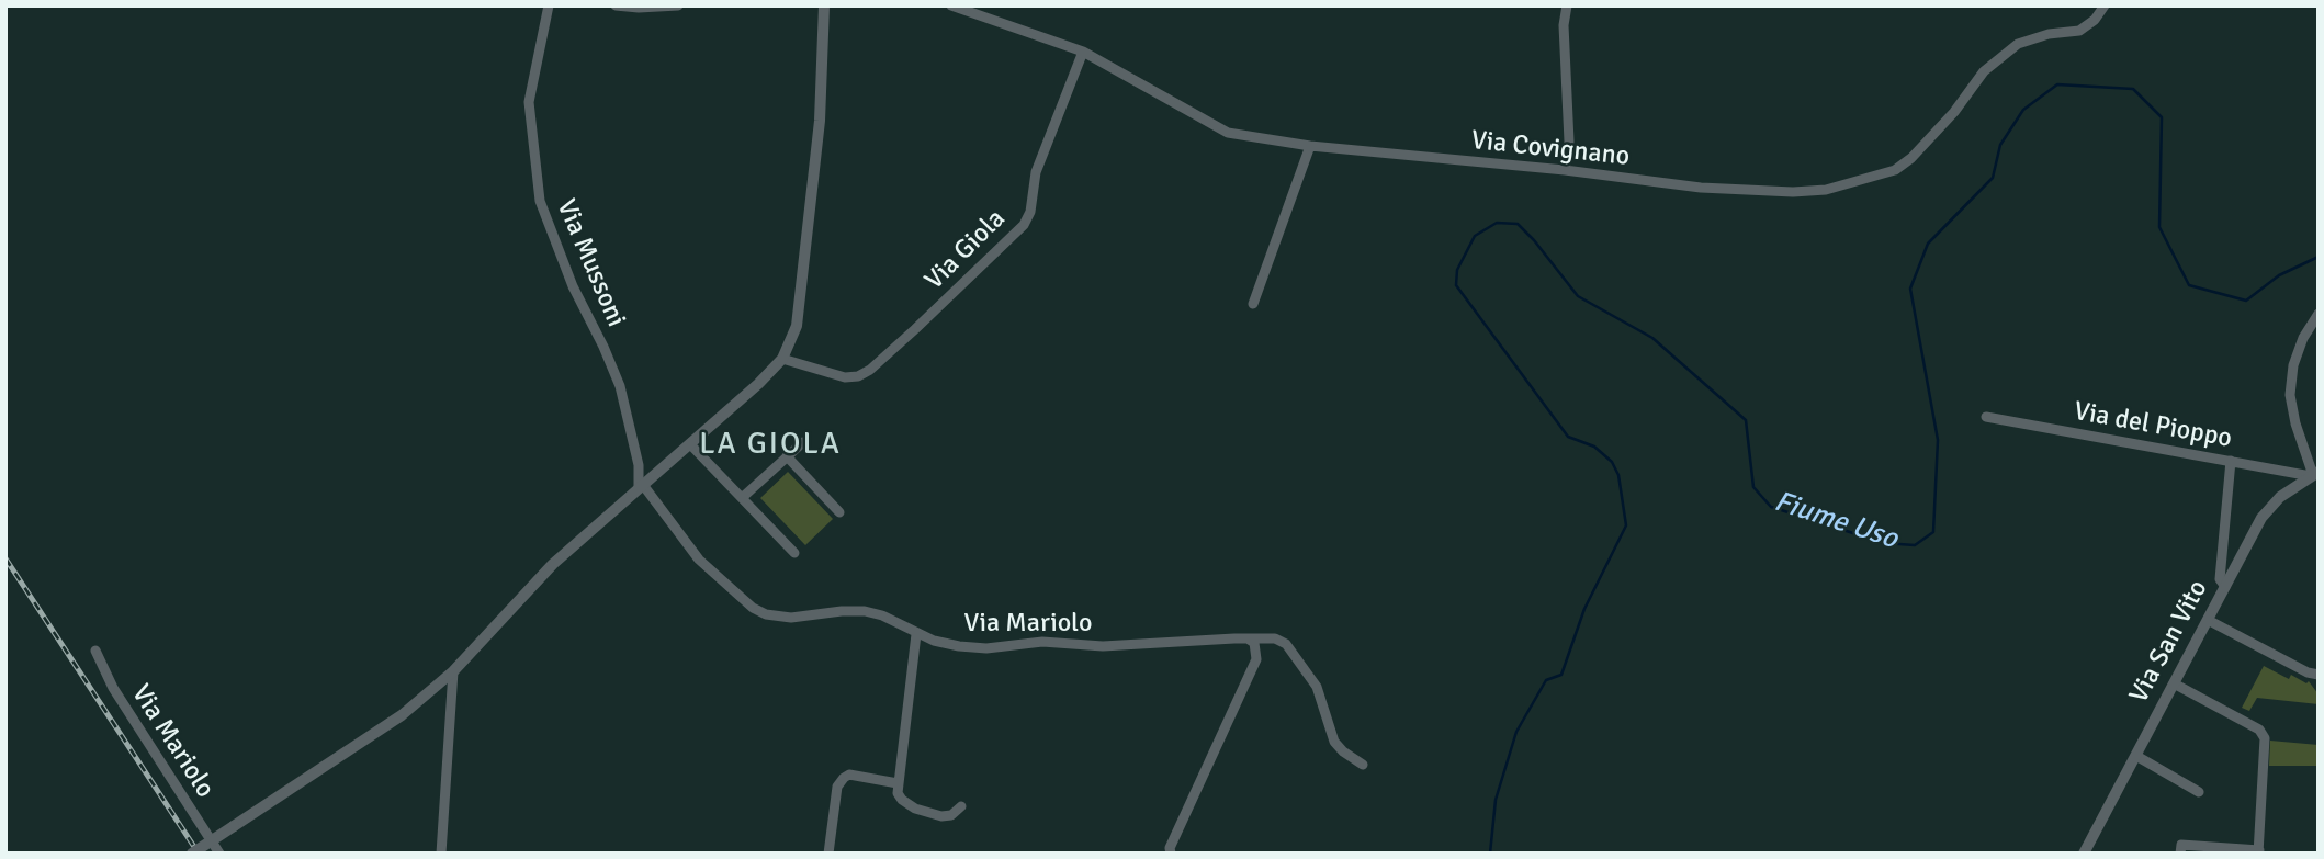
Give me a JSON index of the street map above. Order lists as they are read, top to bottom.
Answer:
{
  "streets": {
    "street": [
      "Via Covignano",
      "Via Giola",
      "Via Mussoni",
      "Via del Pioppo",
      "Via Mariolo",
      "Via San Vito"
    ]
  },
  "crossings": [
    ["Via Covignano", "Via Giola"],
    ["Via Mussoni", "Via Mariolo"],
    ["Via del Pioppo", "Via San Vito"]
  ],
  "districts": ["LA GIOLA"],
  "water": ["Fiume Uso"]
}
